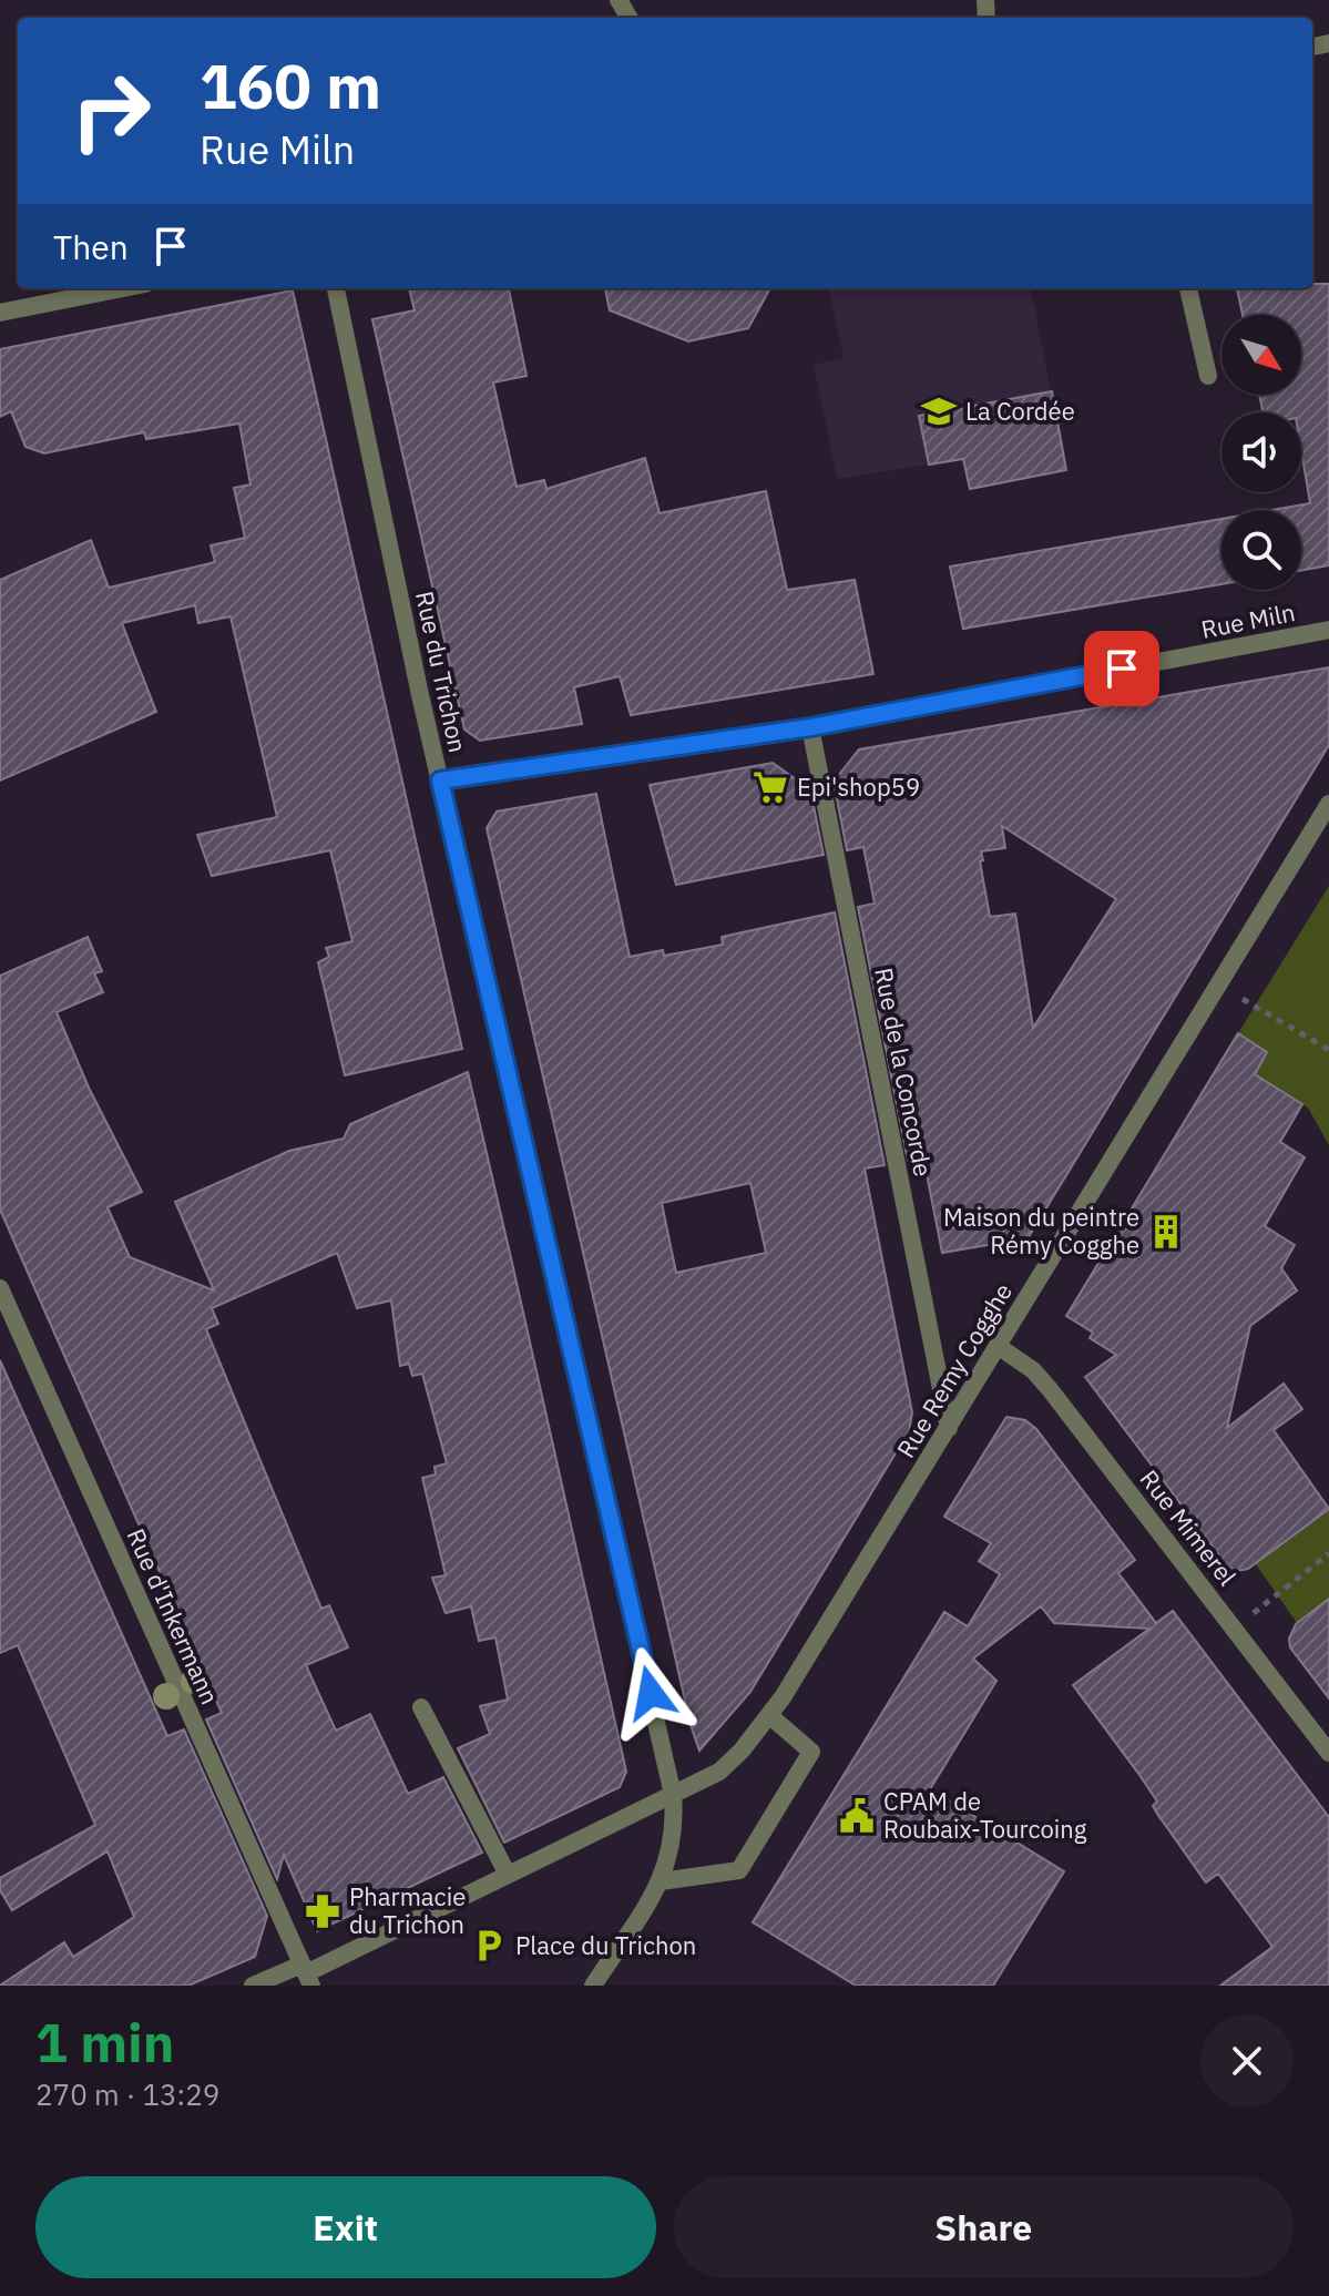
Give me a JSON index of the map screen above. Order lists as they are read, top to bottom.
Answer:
{
  "streets": {
    "street": [
      "Rue Miln",
      "Rue du Trichon",
      "Rue de la Concorde",
      "Rue Remy Cogghe",
      "Rue Mimerel",
      "Rue d'Inkermann"
    ]
  },
  "crossings": [
    ["Rue Miln", "Rue du Trichon"],
    ["Rue Miln", "Rue de la Concorde"],
    ["Rue du Trichon", "Rue Remy Cogghe"],
    ["Rue de la Concorde", "Rue Remy Cogghe"],
    ["Rue Remy Cogghe", "Rue Mimerel"]
  ],
  "places": {
    "school or university": ["La Cordée"],
    "supermarket": ["Epi'shop59"],
    "building": ["Maison du peintre Rémy Cogghe"],
    "public building": ["CPAM de Roubaix-Tourcoing"],
    "pharmacy": ["Pharmacie du Trichon"],
    "parking": ["Place du Trichon"]
  },
  "north": "bottom right",
  "page": {
    "turn": ["160 m", "Rue Miln"],
    "then": "Then",
    "heading": ["1 min", "270 m · 13:29"],
    "buttons": ["Exit", "Share"]
  }
}
